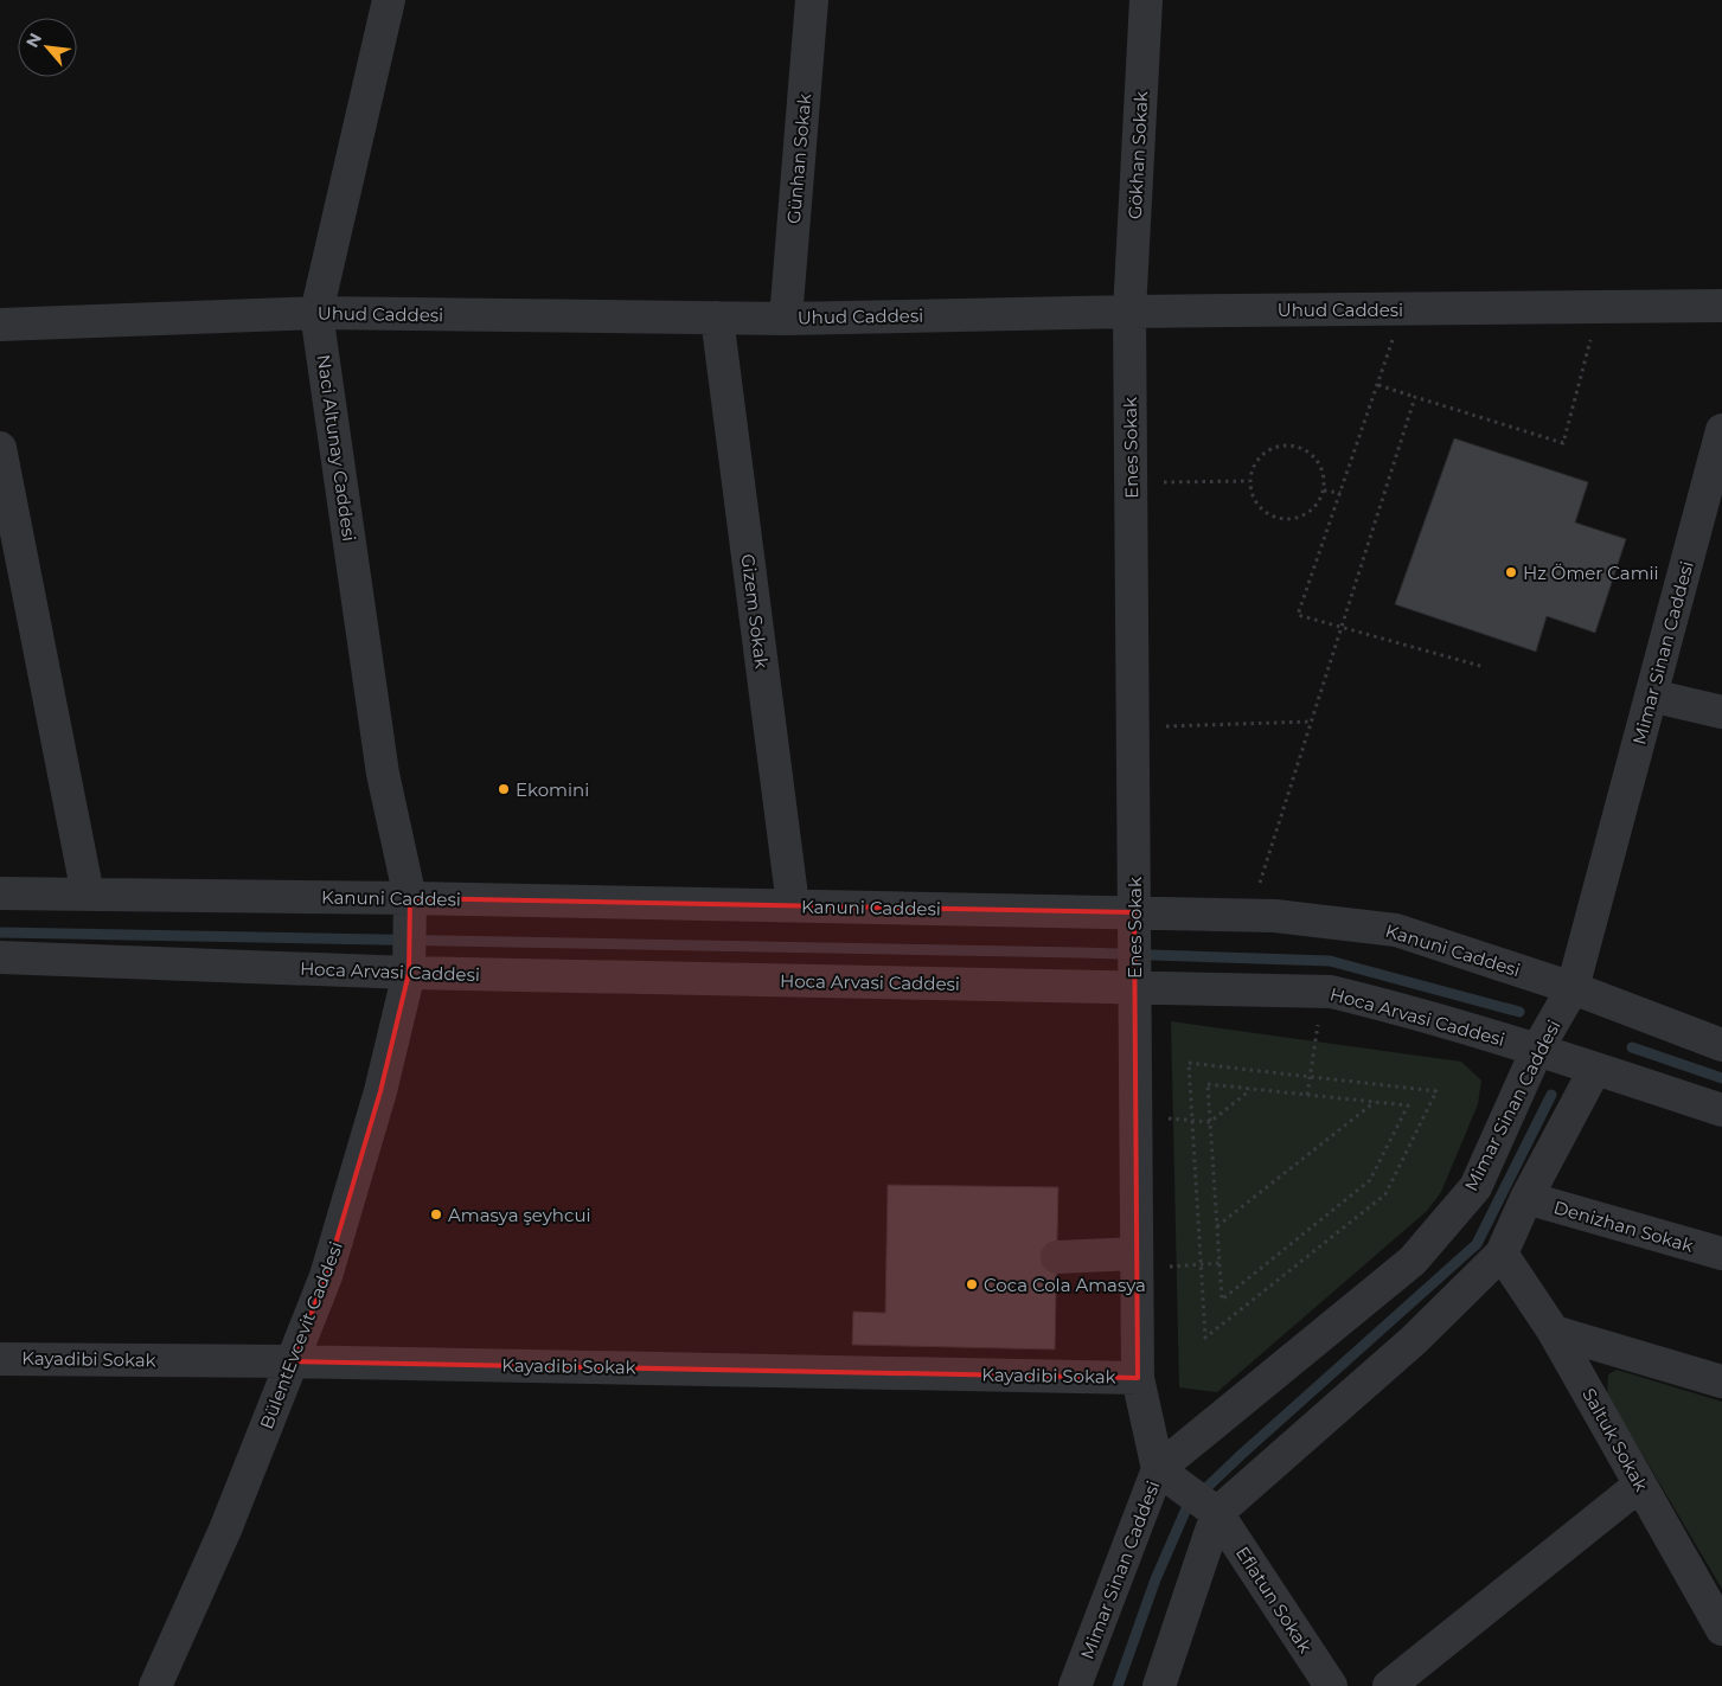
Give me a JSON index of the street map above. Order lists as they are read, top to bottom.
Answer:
{
  "streets": {
    "street": [
      "Gökhan Sokak",
      "Günhan Sokak",
      "Uhud Caddesi",
      "Naci Altunay Caddesi",
      "Enes Sokak",
      "Gizem Sokak",
      "Mimar Sinan Caddesi",
      "Kanuni Caddesi",
      "Hoca Arvasi Caddesi",
      "Denizhan Sokak",
      "BülentEvcevit Caddesi",
      "Kayadibi Sokak",
      "Saltuk Sokak",
      "Eflatun Sokak"
    ]
  },
  "crossings": [
    ["Gökhan Sokak", "Uhud Caddesi"],
    ["Gökhan Sokak", "Enes Sokak"],
    ["Günhan Sokak", "Uhud Caddesi"],
    ["Uhud Caddesi", "Naci Altunay Caddesi"],
    ["Uhud Caddesi", "Enes Sokak"],
    ["Uhud Caddesi", "Gizem Sokak"],
    ["Naci Altunay Caddesi", "Kanuni Caddesi"],
    ["Naci Altunay Caddesi", "Hoca Arvasi Caddesi"],
    ["Naci Altunay Caddesi", "BülentEvcevit Caddesi"],
    ["Enes Sokak", "Mimar Sinan Caddesi"],
    ["Enes Sokak", "Kanuni Caddesi"],
    ["Enes Sokak", "Hoca Arvasi Caddesi"],
    ["Enes Sokak", "Kayadibi Sokak"],
    ["Gizem Sokak", "Kanuni Caddesi"],
    ["Mimar Sinan Caddesi", "Kanuni Caddesi"],
    ["Mimar Sinan Caddesi", "Hoca Arvasi Caddesi"],
    ["Hoca Arvasi Caddesi", "BülentEvcevit Caddesi"],
    ["BülentEvcevit Caddesi", "Kayadibi Sokak"]
  ],
  "places": [
    "Hz Ömer Camii",
    "Ekomini",
    "Amasya şeyhcui",
    "Coca Cola Amasya"
  ],
  "north": "top left"
}
